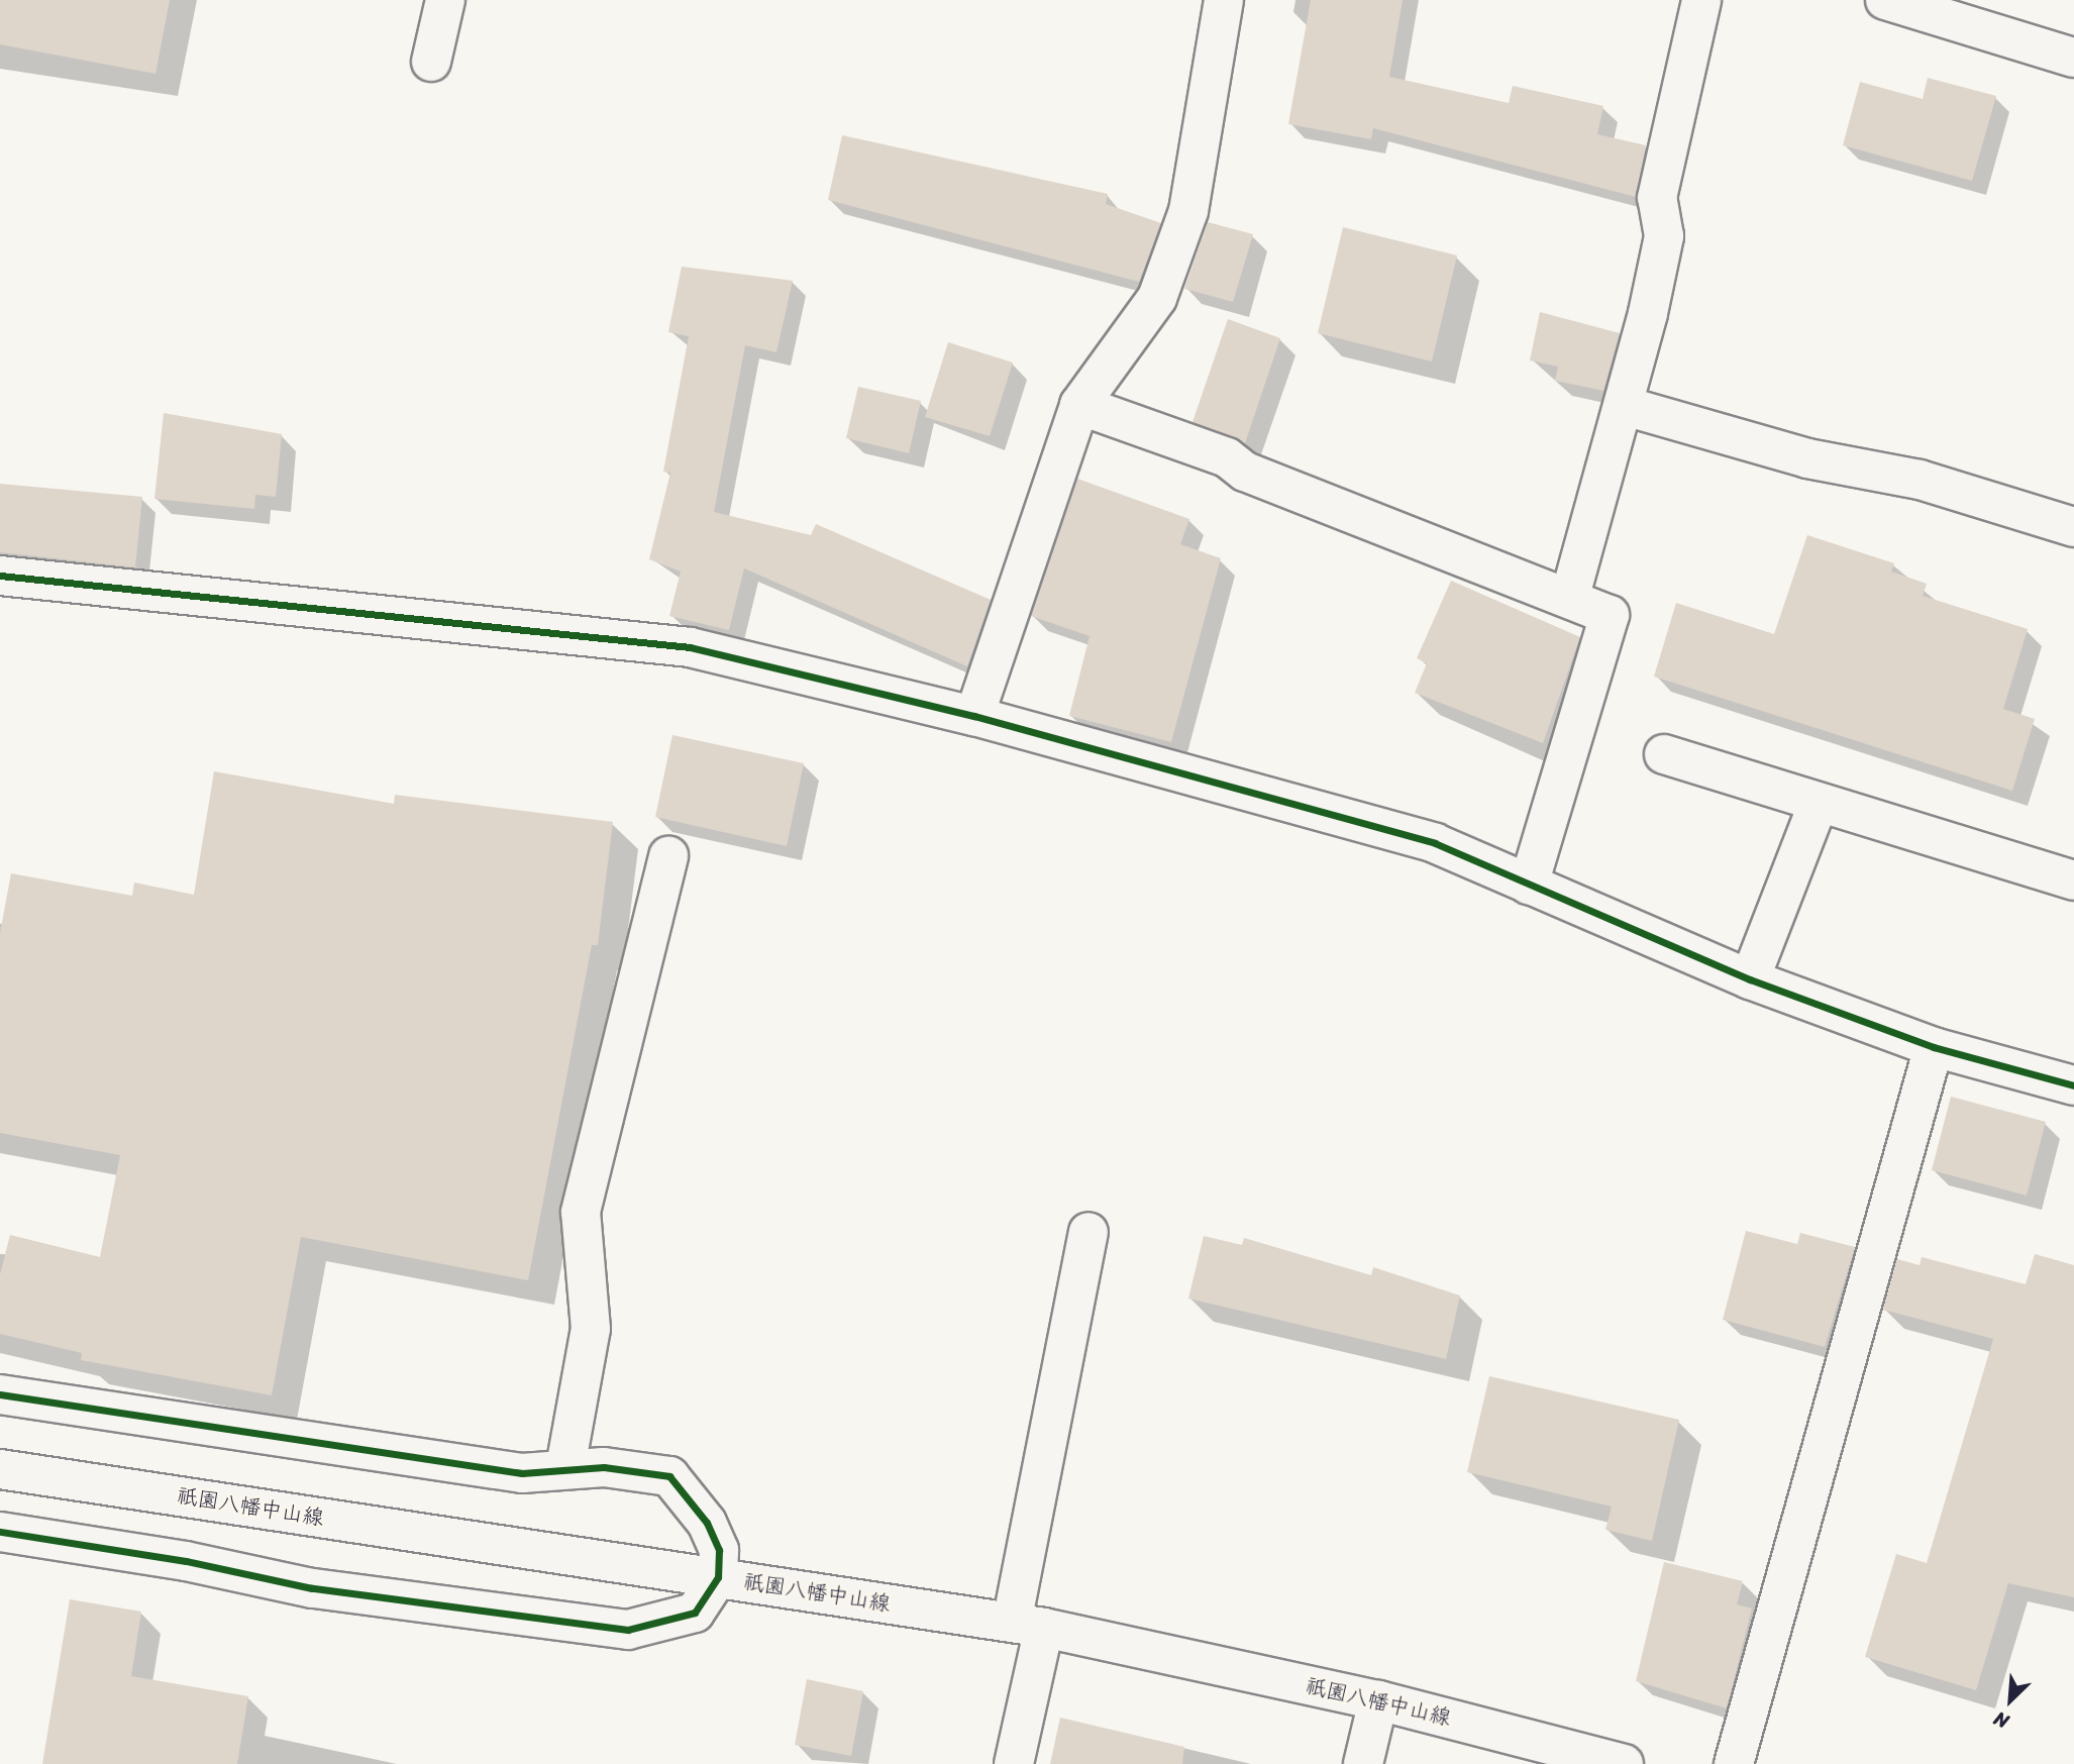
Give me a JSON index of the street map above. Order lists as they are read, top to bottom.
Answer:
{
  "streets": {
    "street": ["祇園八幡中山線"]
  },
  "north": "bottom left"
}
